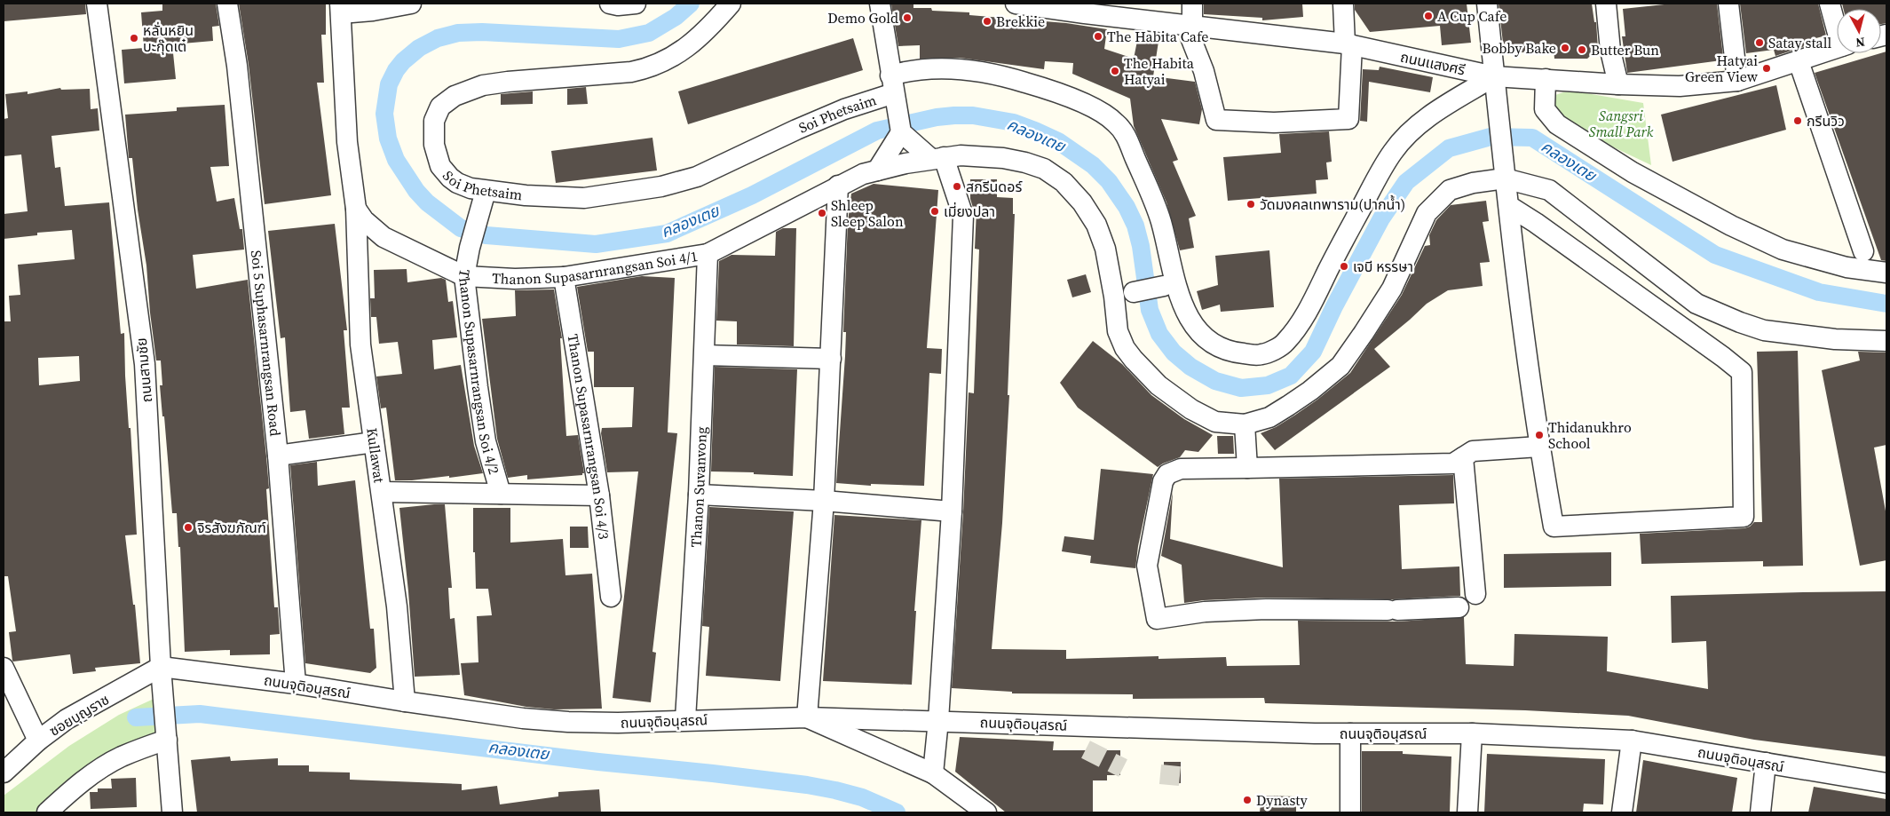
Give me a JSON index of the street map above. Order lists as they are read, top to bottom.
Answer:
{
  "streets": {
    "street": [
      "ถนนเเสงศรี",
      "Soi Phetsaim",
      "Thanon Supasarnrangsan Soi 4/1",
      "Soi 5 Suphasarnrangsan Road",
      "ถนนสามชัย",
      "Thanon Supasarnrangsan Soi 4/2",
      "Thanon Supasarnrangsan Soi 4/3",
      "Kullawat",
      "Thanon Suvanvong",
      "ถนนจุติอนุสรณ์",
      "ซอยบุญราช"
    ]
  },
  "crossings": [
    ["ถนนเเสงศรี", "Soi Phetsaim"],
    ["Soi Phetsaim", "Thanon Supasarnrangsan Soi 4/2"],
    ["Thanon Supasarnrangsan Soi 4/1", "Thanon Supasarnrangsan Soi 4/2"],
    ["Thanon Supasarnrangsan Soi 4/1", "Thanon Supasarnrangsan Soi 4/3"],
    ["Thanon Supasarnrangsan Soi 4/1", "Kullawat"],
    ["Thanon Supasarnrangsan Soi 4/1", "Thanon Suvanvong"],
    ["Soi 5 Suphasarnrangsan Road", "ถนนจุติอนุสรณ์"],
    ["ถนนสามชัย", "ถนนจุติอนุสรณ์"],
    ["ถนนสามชัย", "ซอยบุญราช"],
    ["Kullawat", "ถนนจุติอนุสรณ์"],
    ["Thanon Suvanvong", "ถนนจุติอนุสรณ์"],
    ["ถนนจุติอนุสรณ์", "ซอยบุญราช"]
  ],
  "water": ["คลองเตย"],
  "parks": ["Sangsri Small Park"],
  "places": [
    "A Cup Cafe",
    "Demo Gold",
    "Brekkie",
    "The Habita Cafe",
    "หลั่นหยิน บะกุ๊ดเต๋",
    "Satay stall",
    "Bobby Bake",
    "Butter Bun",
    "Hatyai Green View",
    "The Habita Hatyai",
    "กรีนวิว",
    "สกรีนดอร์",
    "วัดมงคลเทพาราม(ปากน้ำ)",
    "เมี่ยงปลา",
    "Shleep Sleep Salon",
    "เจบี หรรษา",
    "Thidanukhro School",
    "จิรสังฆภัณฑ์",
    "Dynasty"
  ],
  "north": "bottom"
}
